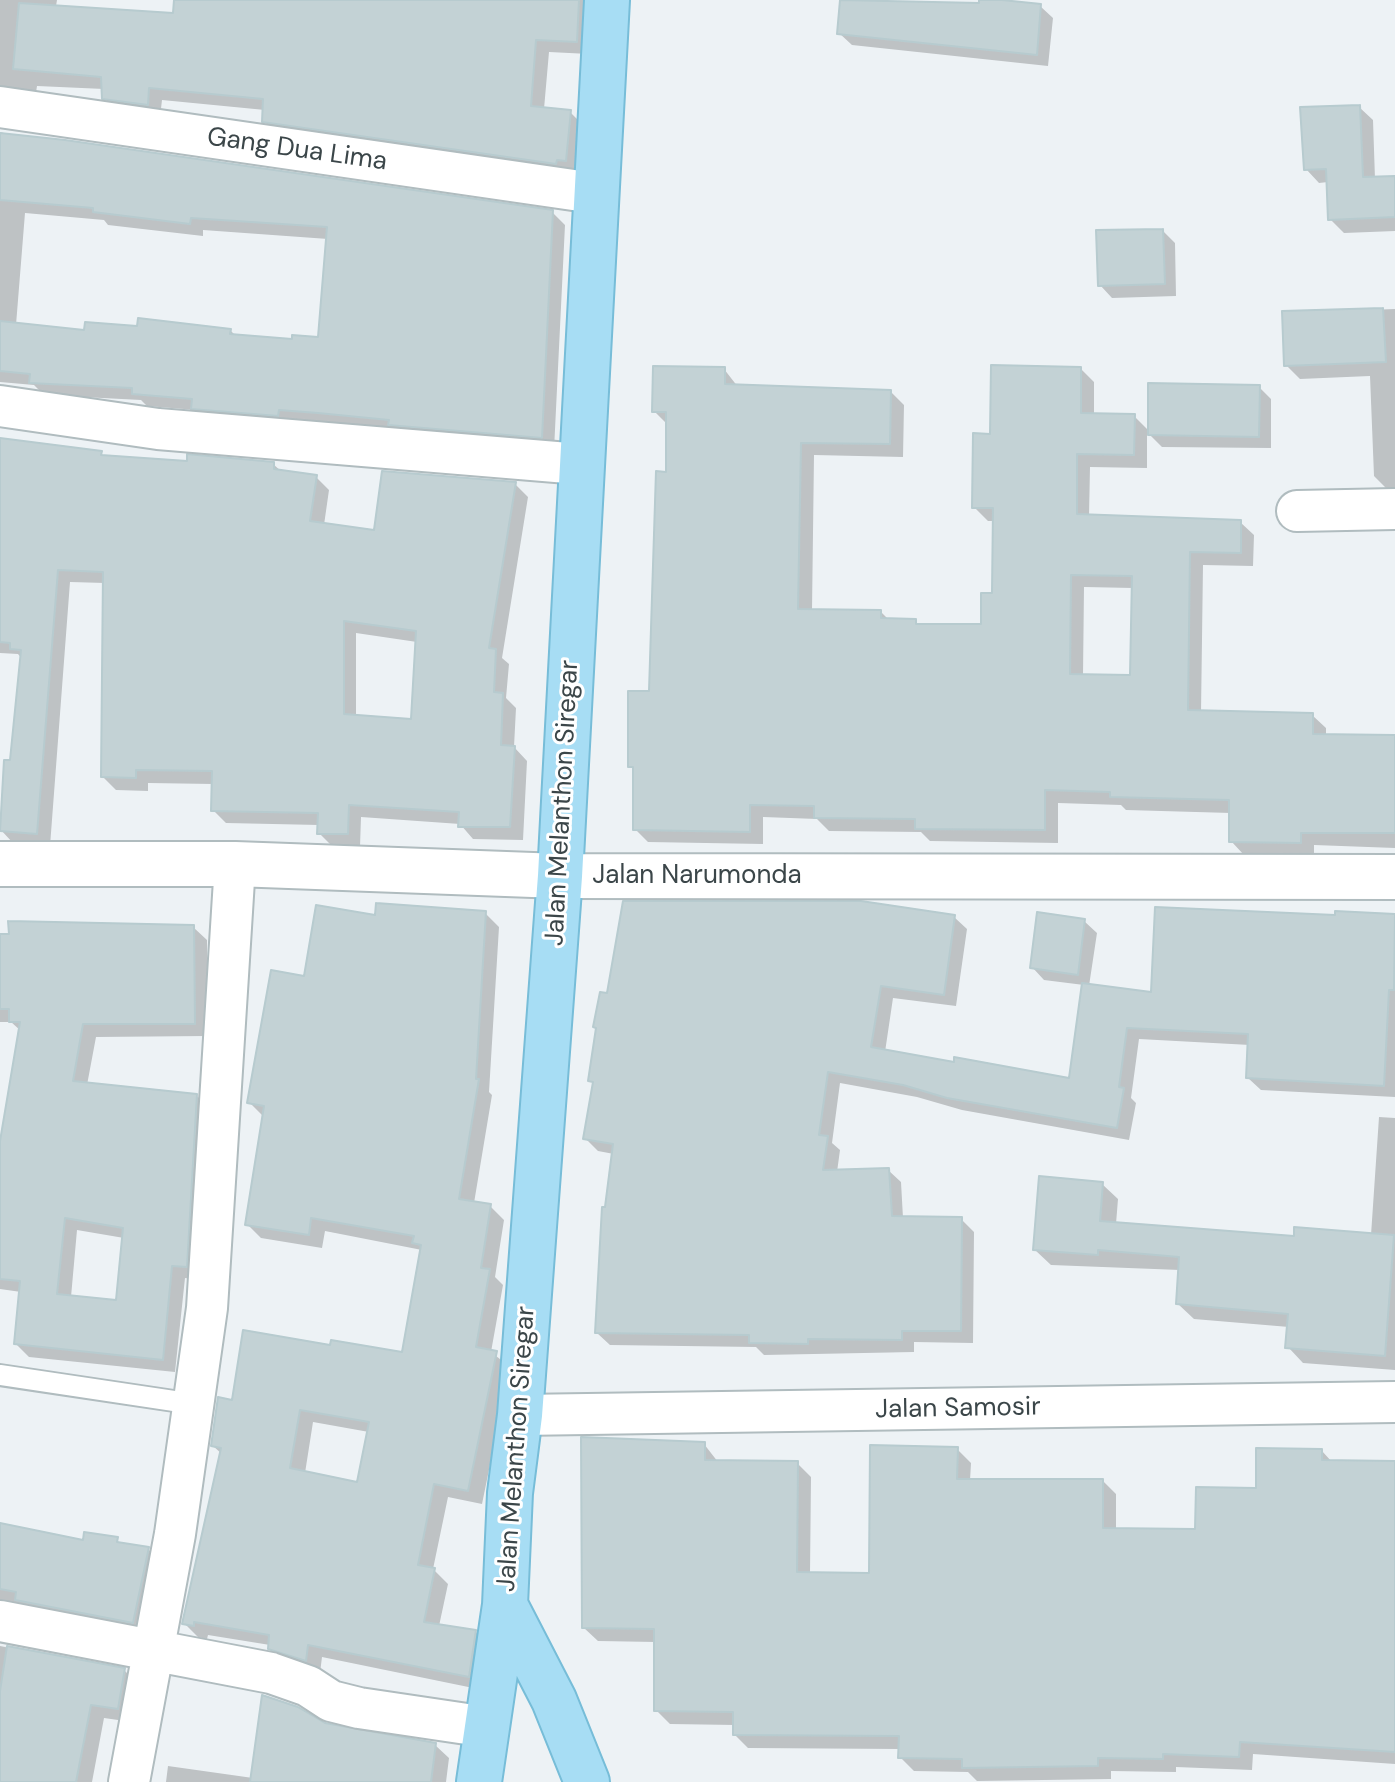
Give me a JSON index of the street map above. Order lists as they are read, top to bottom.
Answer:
{
  "streets": {
    "main road": ["Jalan Melanthon Siregar"],
    "street": ["Gang Dua Lima", "Jalan Narumonda", "Jalan Samosir"]
  },
  "crossings": [
    ["Gang Dua Lima", "Jalan Melanthon Siregar"],
    ["Jalan Melanthon Siregar", "Jalan Narumonda"],
    ["Jalan Melanthon Siregar", "Jalan Samosir"]
  ]
}
